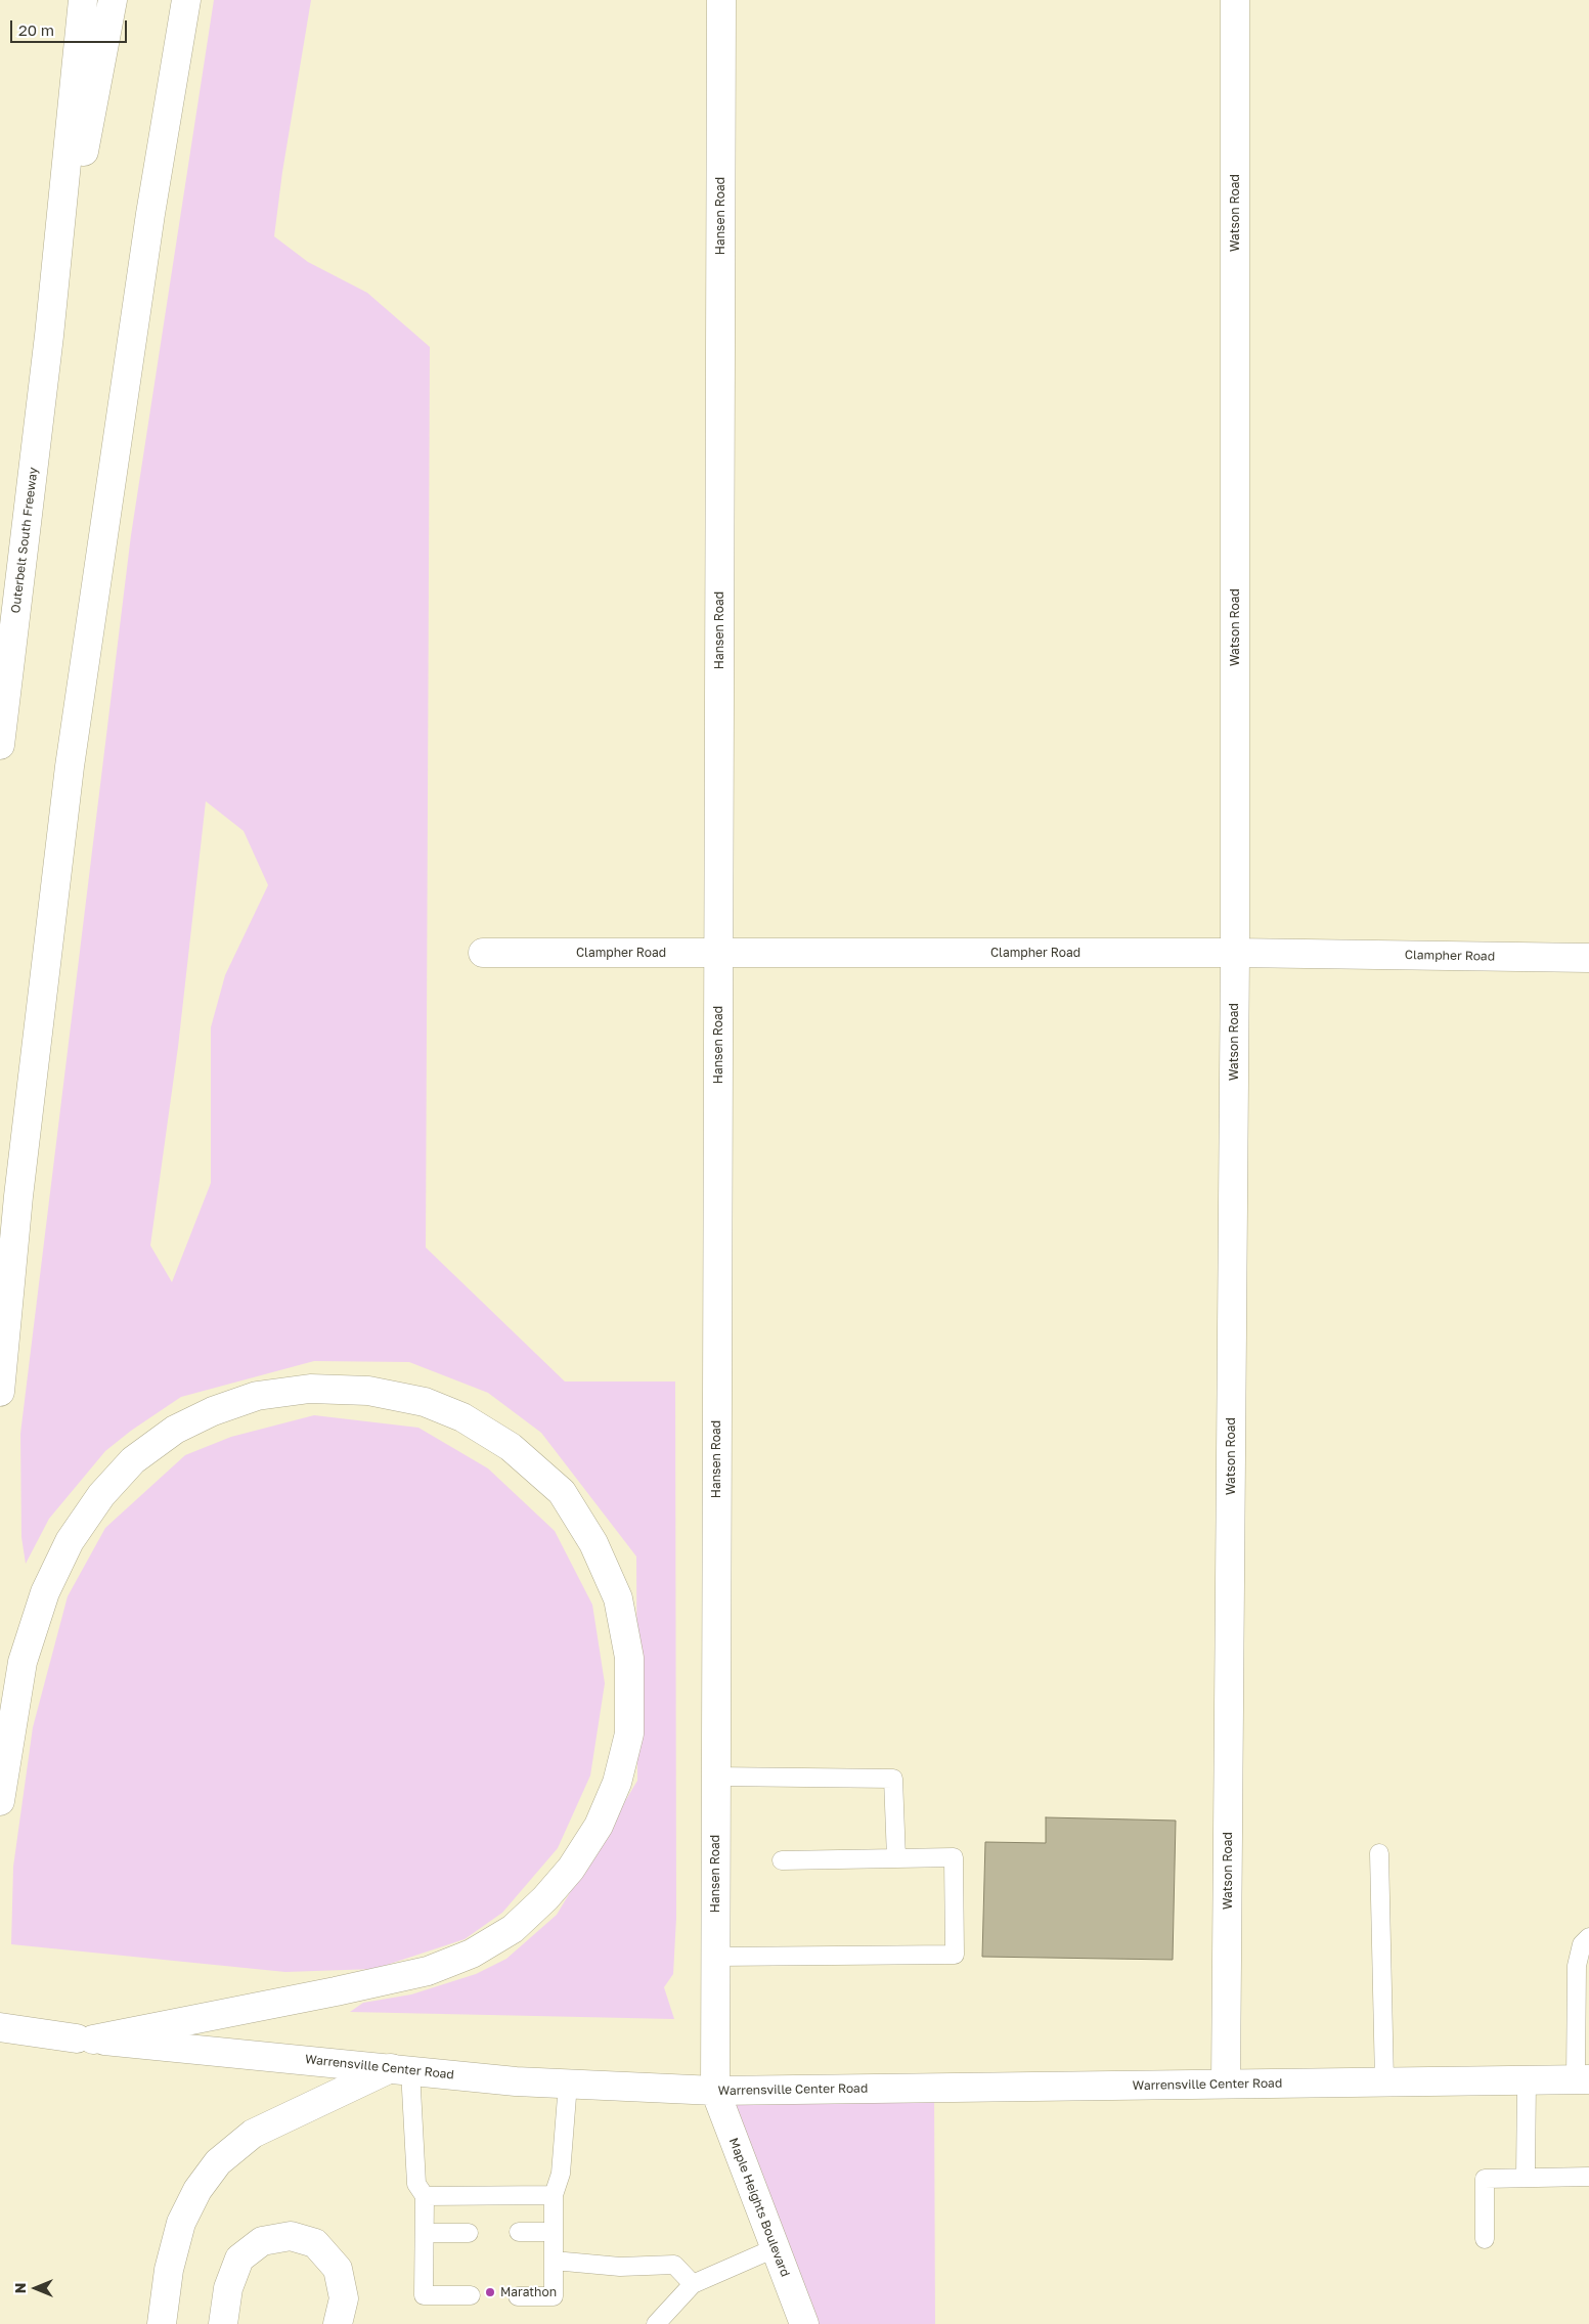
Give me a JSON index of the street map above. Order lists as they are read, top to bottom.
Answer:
{
  "streets": {
    "main road": [
      "Watson Road",
      "Hansen Road",
      "Outerbelt South Freeway",
      "Clampher Road",
      "Warrensville Center Road",
      "Maple Heights Boulevard"
    ]
  },
  "crossings": [
    ["Watson Road", "Clampher Road"],
    ["Watson Road", "Warrensville Center Road"],
    ["Hansen Road", "Clampher Road"],
    ["Hansen Road", "Warrensville Center Road"],
    ["Hansen Road", "Maple Heights Boulevard"],
    ["Warrensville Center Road", "Maple Heights Boulevard"]
  ],
  "places": ["Marathon"],
  "scale_bar": "20 m",
  "north": "left"
}
